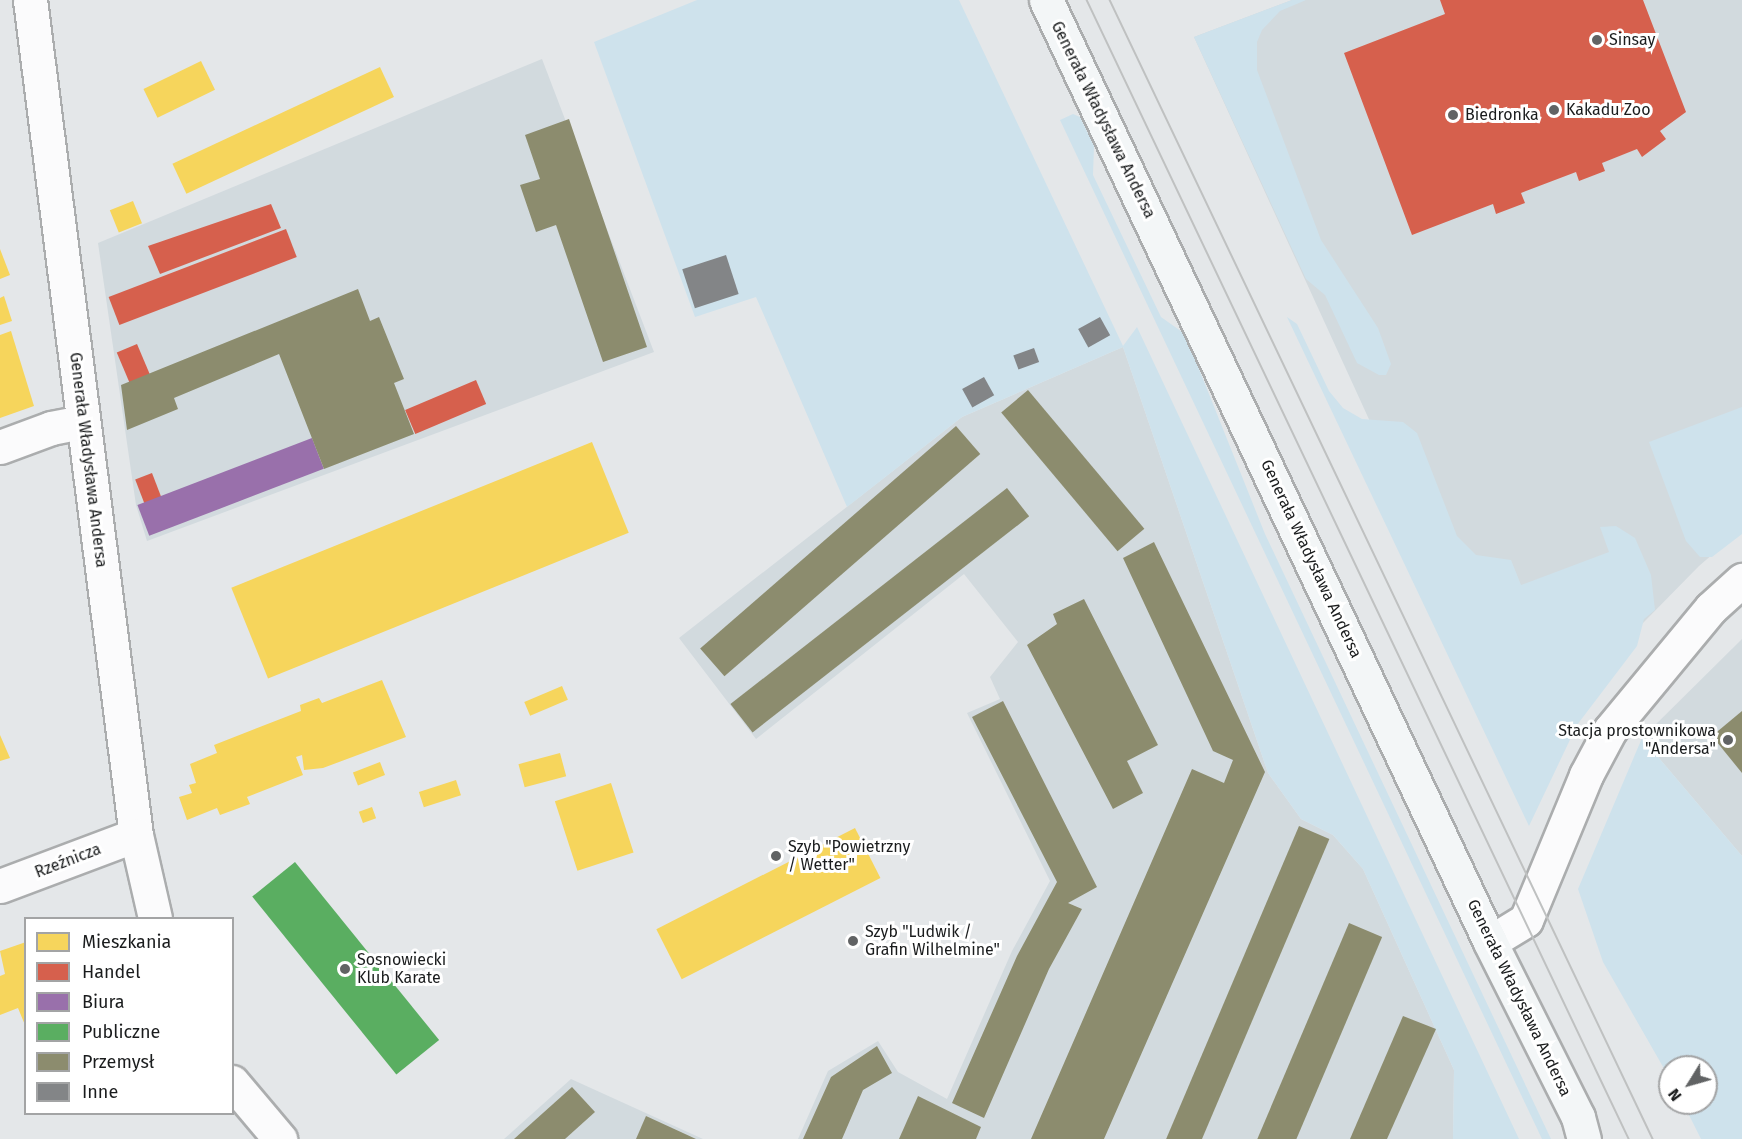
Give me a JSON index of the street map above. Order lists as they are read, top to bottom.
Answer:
{
  "streets": {
    "main road": ["Generała Władysława Andersa"],
    "street": ["Rzeźnicza"]
  },
  "crossings": [
    ["Generała Władysława Andersa", "Rzeźnicza"]
  ],
  "places": [
    "Sinsay",
    "Kakadu Zoo",
    "Biedronka",
    "Stacja prostownikowa \"Andersa\"",
    "Szyb \"Powietrzny / Wetter\"",
    "Szyb \"Ludwik / Grafin Wilhelmine\"",
    "Sosnowiecki Klub Karate"
  ],
  "legend": [
    "Mieszkania",
    "Handel",
    "Biura",
    "Publiczne",
    "Przemysł",
    "Inne"
  ],
  "north": "bottom left"
}
